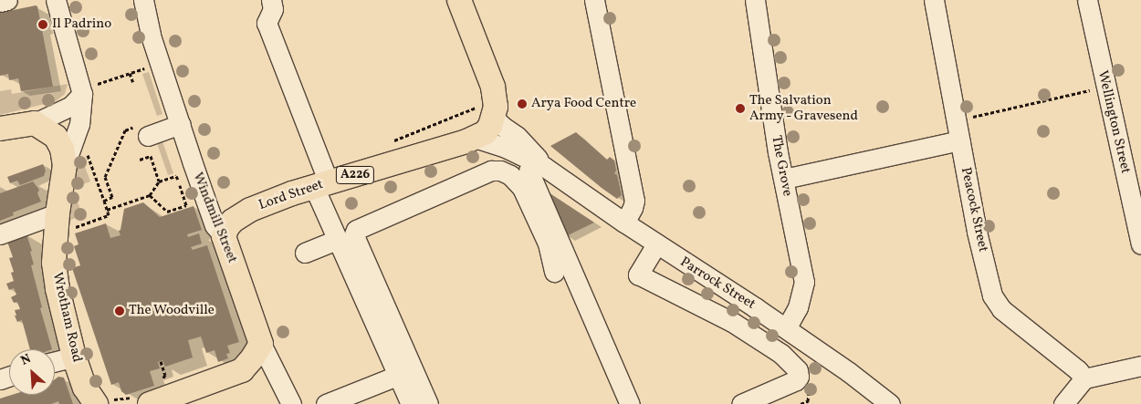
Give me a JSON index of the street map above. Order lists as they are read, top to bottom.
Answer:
{
  "streets": {
    "main road": [
      "A226",
      "Lord Street",
      "Windmill Street",
      "Wrotham Road"
    ],
    "street": [
      "Wellington Street",
      "The Grove",
      "Peacock Street",
      "Parrock Street"
    ]
  },
  "crossings": [
    ["The Grove", "Parrock Street"],
    ["A226", "Lord Street"],
    ["A226", "Parrock Street"],
    ["Lord Street", "Windmill Street"],
    ["Lord Street", "Parrock Street"]
  ],
  "places": [
    "Il Padrino",
    "Arya Food Centre",
    "The Salvation Army - Gravesend",
    "The Woodville"
  ],
  "north": "top left"
}
